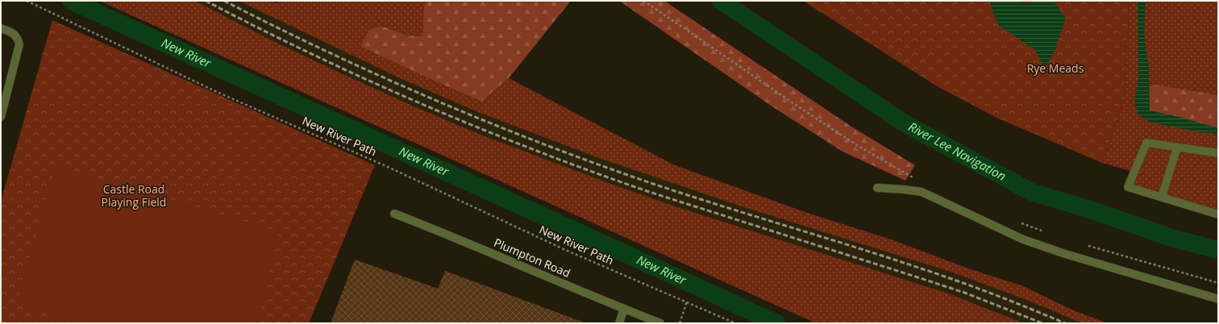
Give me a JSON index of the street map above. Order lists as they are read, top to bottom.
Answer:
{
  "streets": {
    "street": ["Plumpton Road"],
    "path": ["New River Path"]
  },
  "water": ["New River", "River Lee Navigation"],
  "parks": ["Rye Meads", "Castle Road Playing Field"]
}
